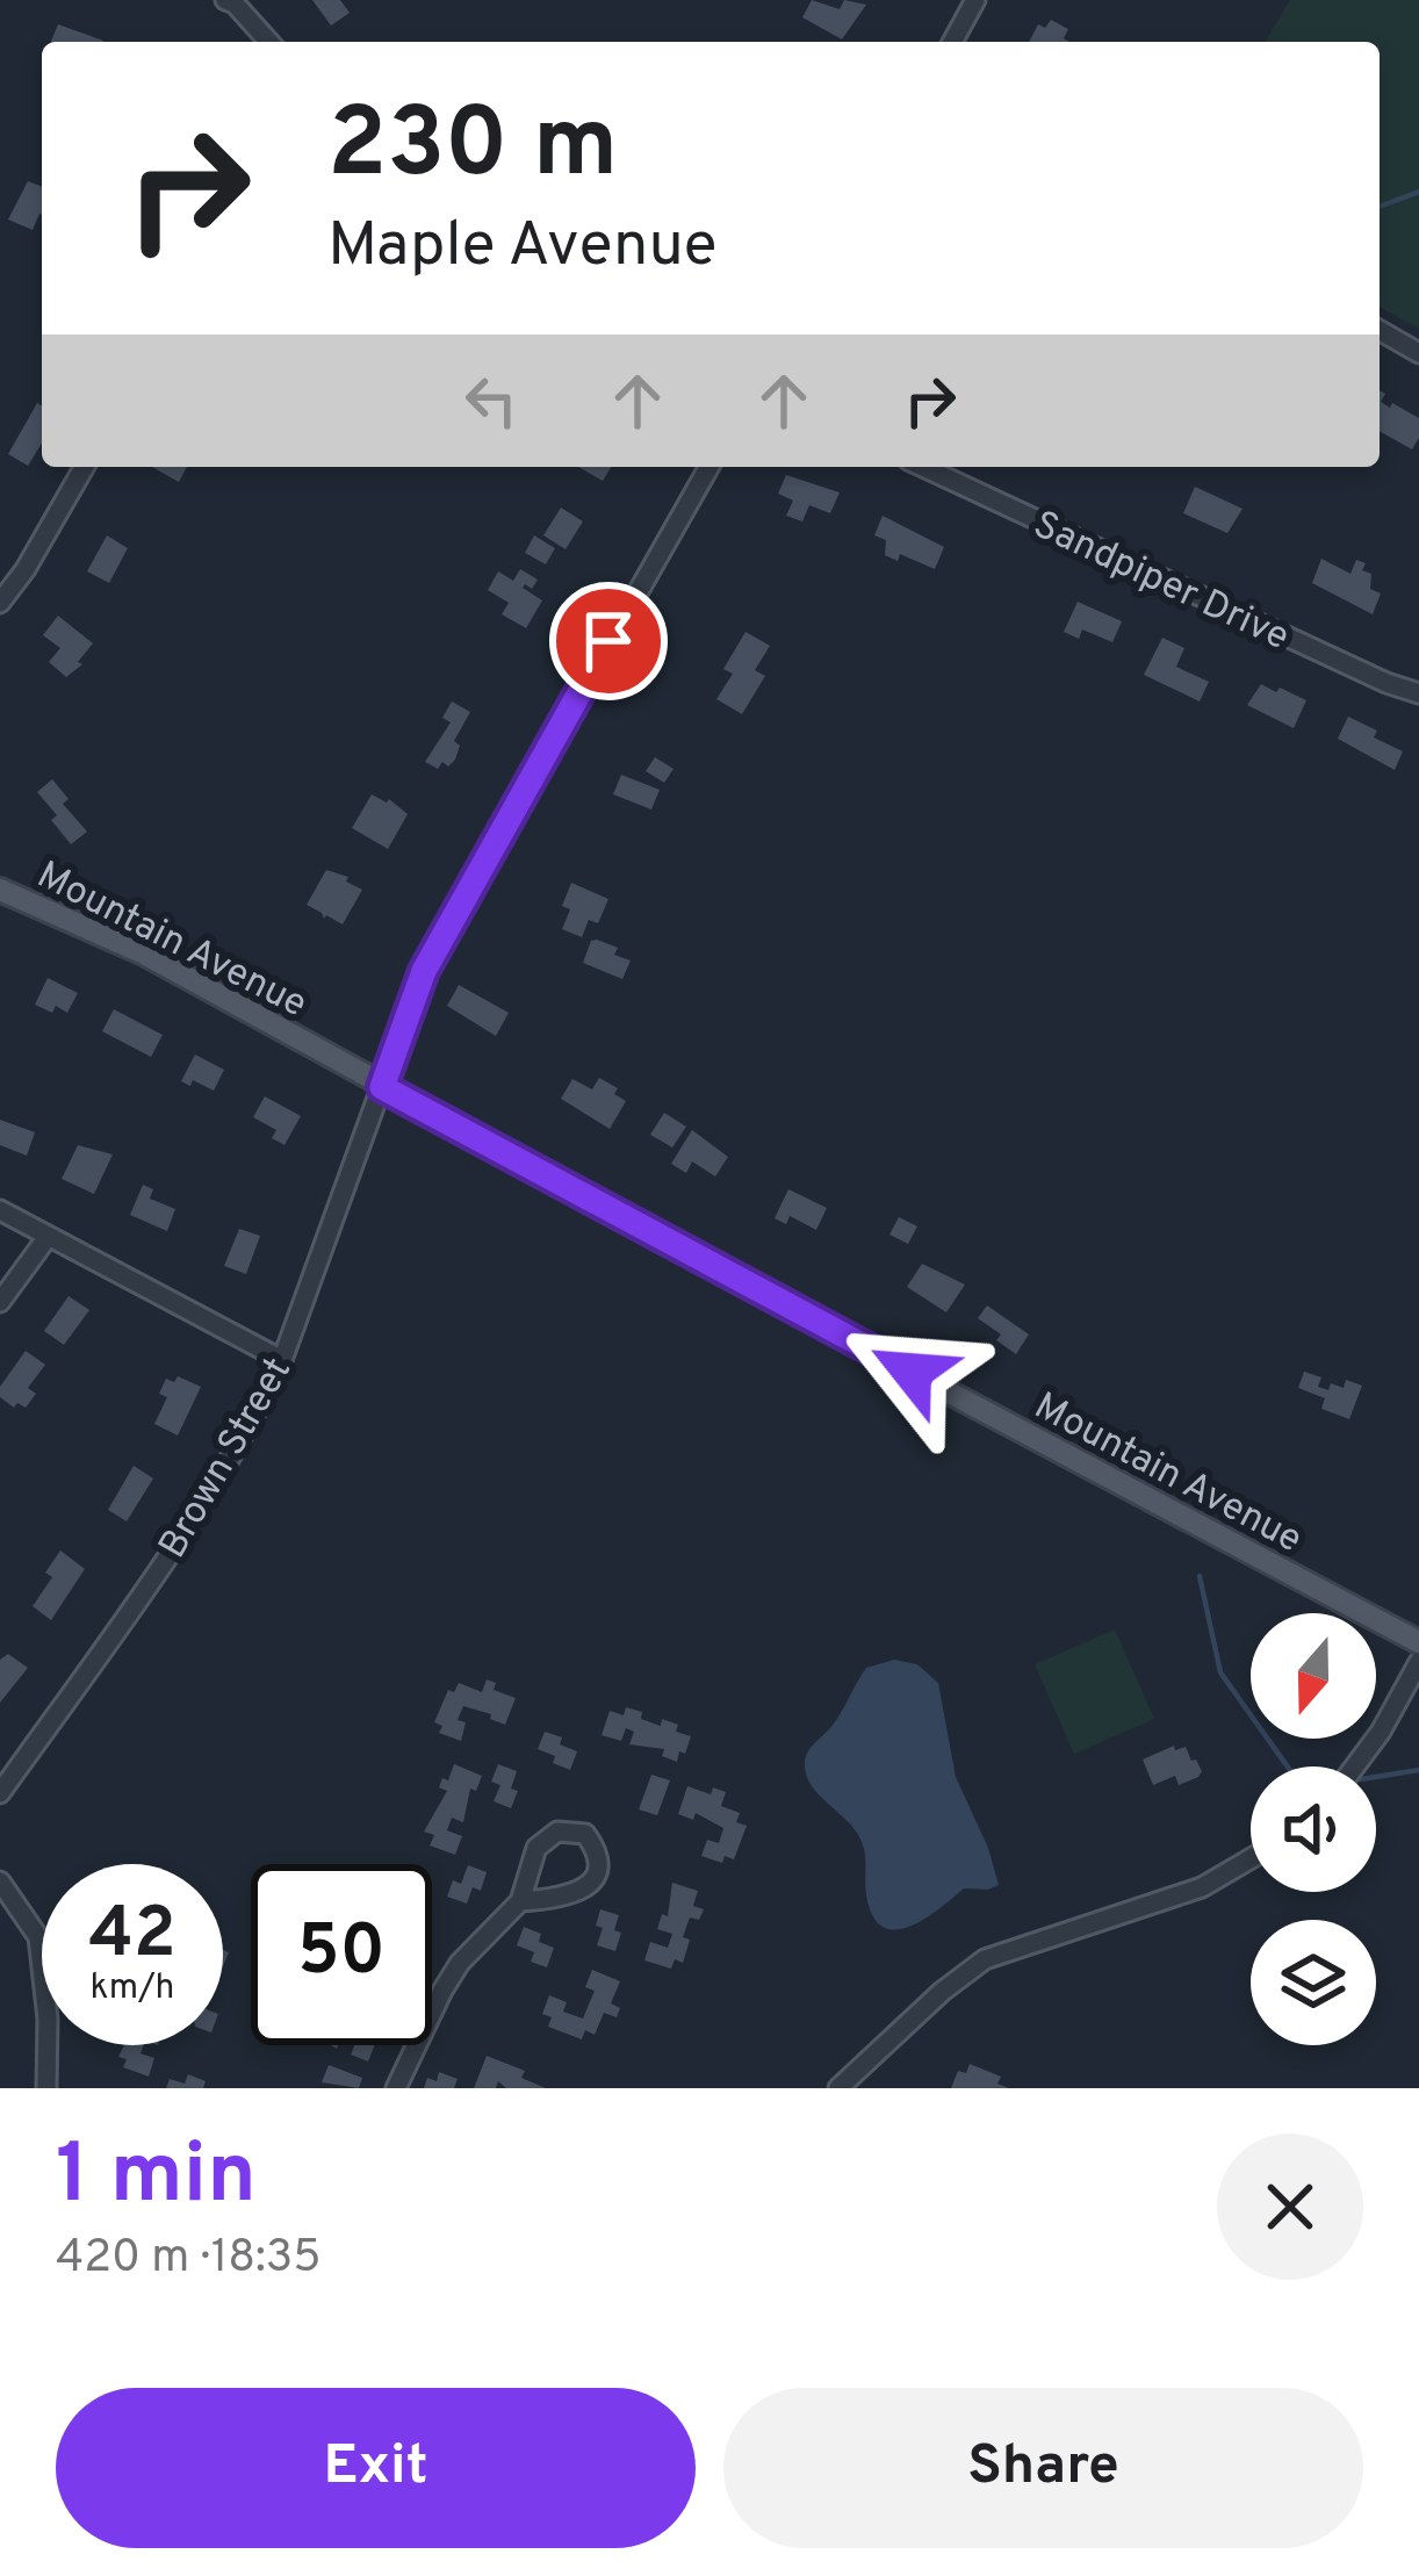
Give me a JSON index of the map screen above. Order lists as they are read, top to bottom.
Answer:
{
  "streets": {
    "main road": ["Mountain Avenue"],
    "street": ["Sandpiper Drive", "Brown Street"]
  },
  "crossings": [
    ["Mountain Avenue", "Brown Street"]
  ],
  "north": "bottom",
  "page": {
    "turn": ["230 m", "Maple Avenue"],
    "speed": "42 km/h",
    "limit": "50",
    "heading": ["1 min", "420 m · 18:35"],
    "buttons": ["Exit", "Share"]
  }
}
